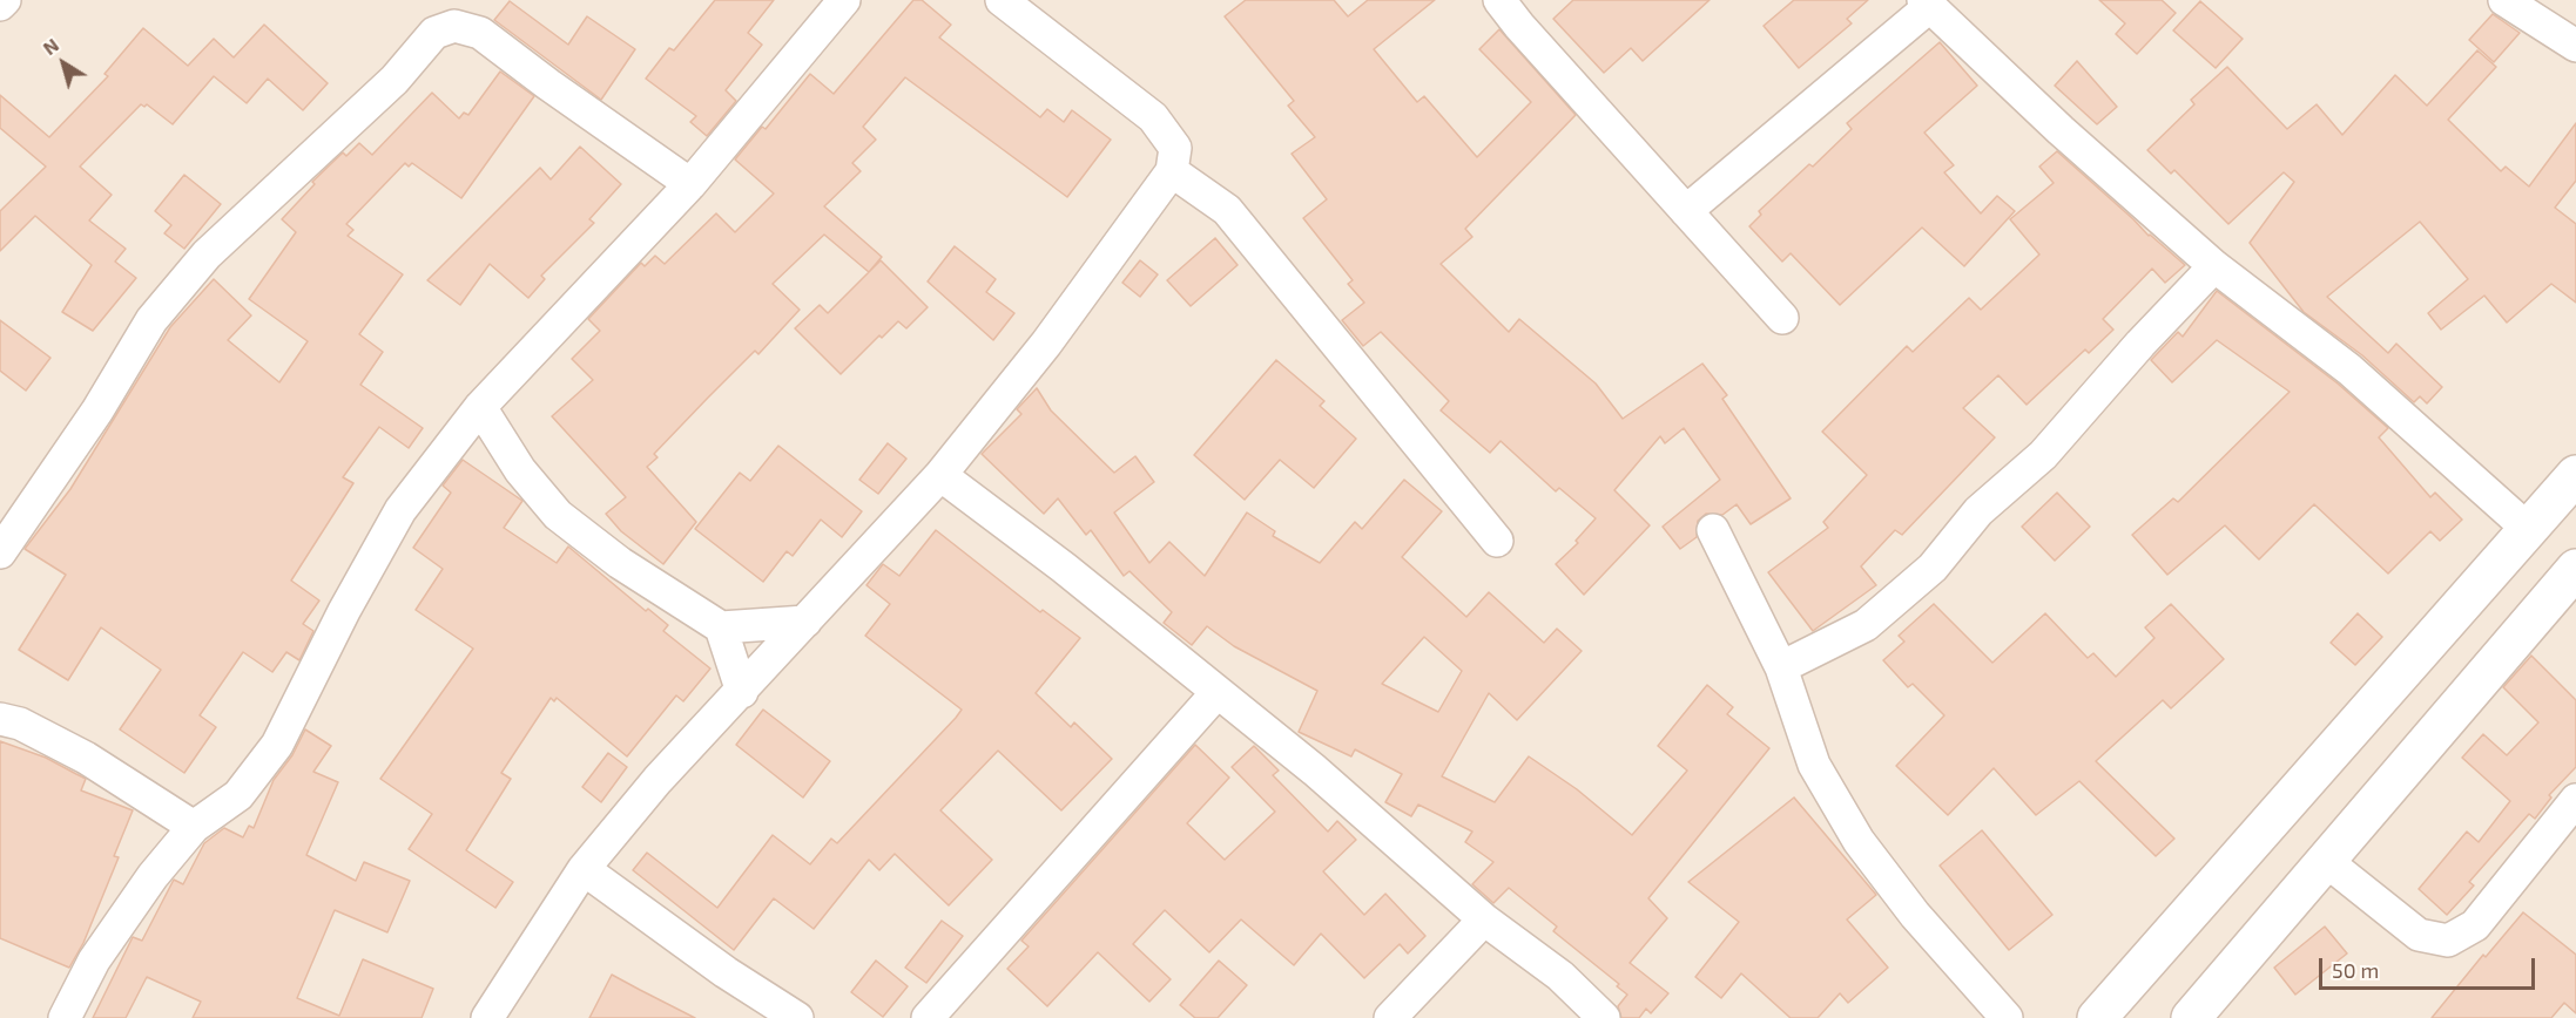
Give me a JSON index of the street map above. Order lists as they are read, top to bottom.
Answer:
{
  "scale_bar": "50 m",
  "north": "top left"
}
